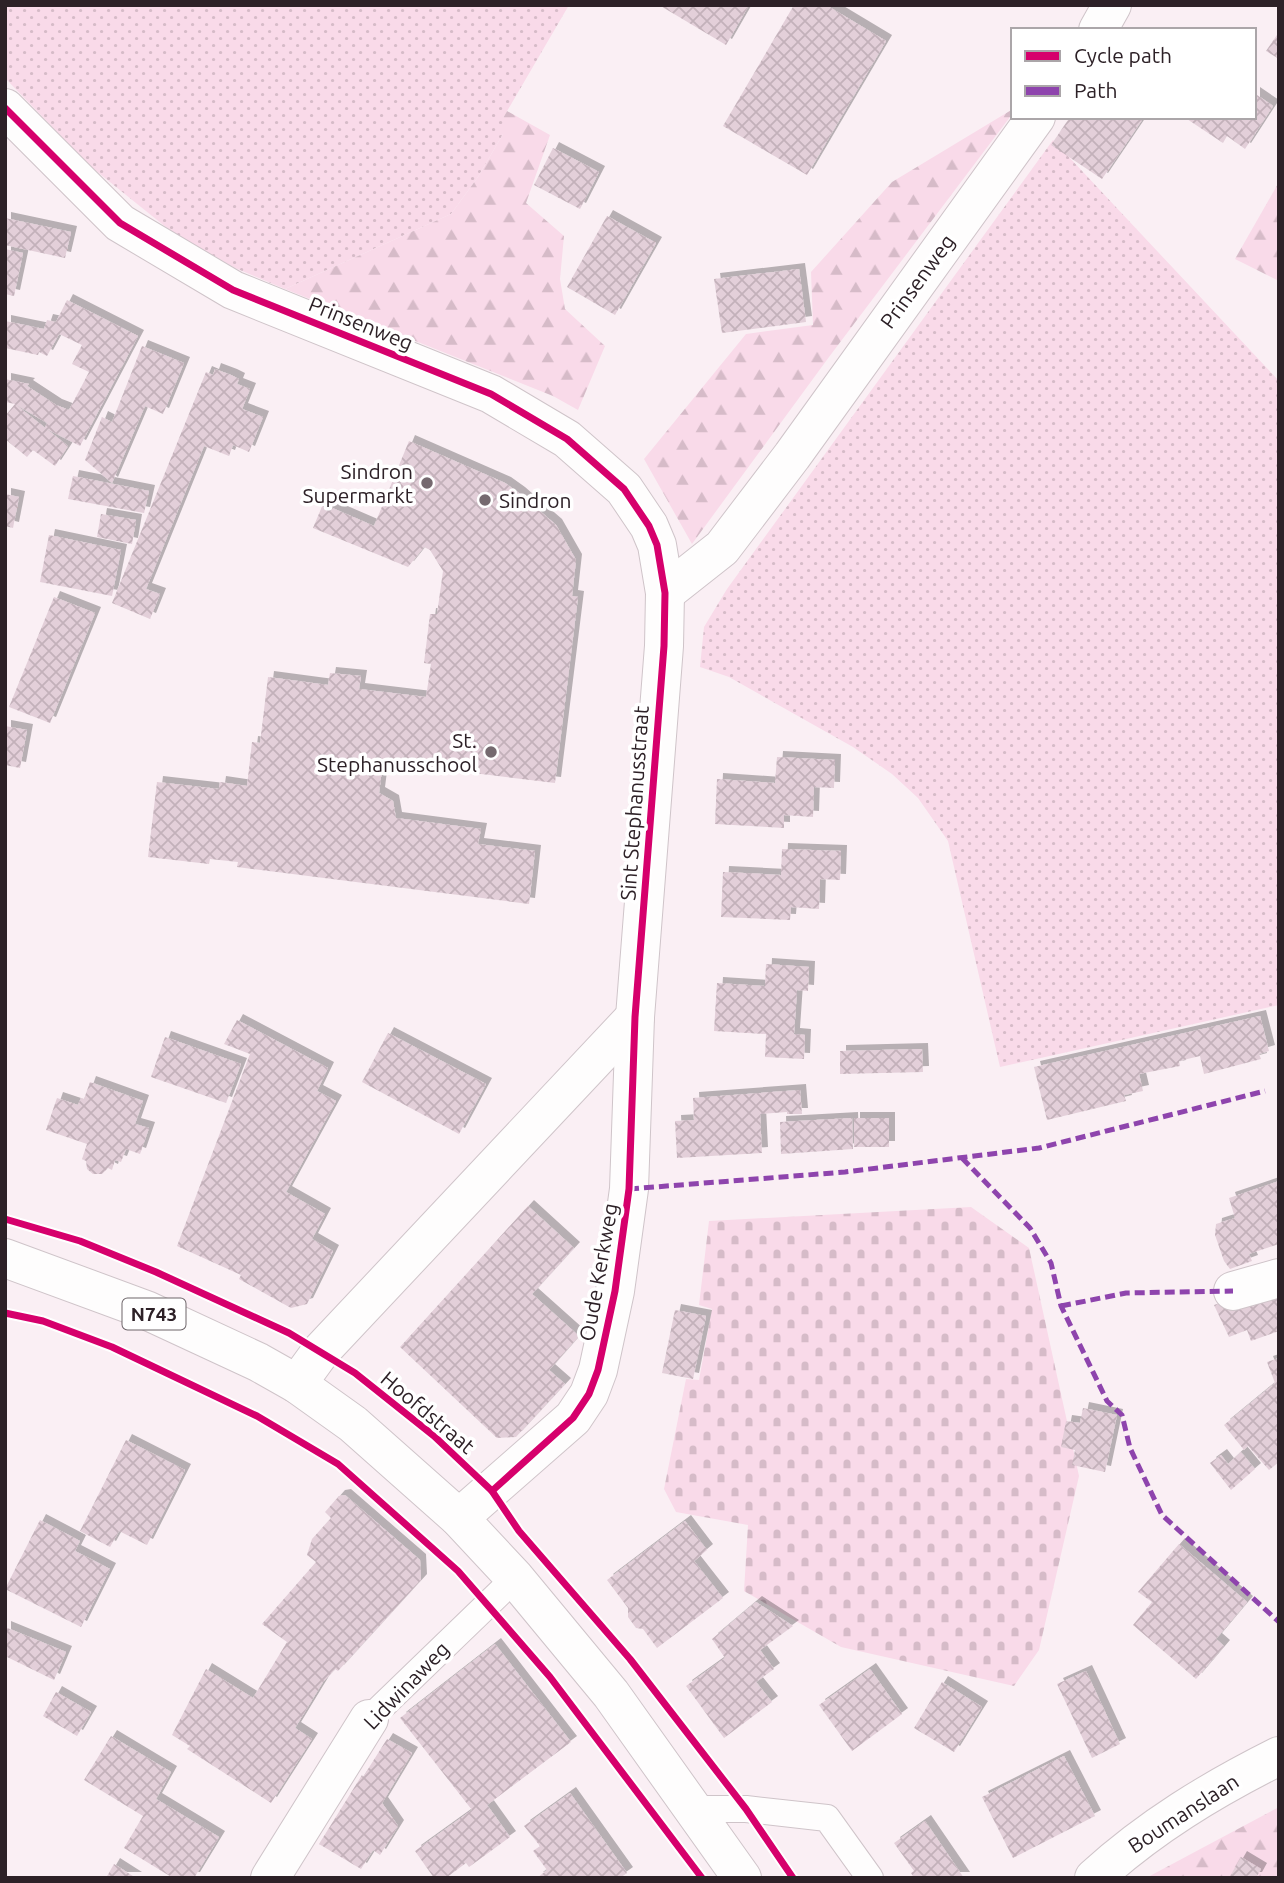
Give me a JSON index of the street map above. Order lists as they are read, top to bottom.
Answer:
{
  "streets": {
    "street": [
      "Prinsenweg",
      "Sint Stephanusstraat",
      "Oude Kerkweg",
      "N743",
      "Lidwinaweg",
      "Boumanslaan"
    ],
    "cycle path": ["Hoofdstraat"]
  },
  "crossings": [
    ["Prinsenweg", "Sint Stephanusstraat"],
    ["Sint Stephanusstraat", "Oude Kerkweg"],
    ["Oude Kerkweg", "N743"],
    ["N743", "Lidwinaweg"]
  ],
  "places": ["Sindron Supermarkt", "Sindron", "St. Stephanusschool"],
  "legend": ["Cycle path", "Path"]
}
